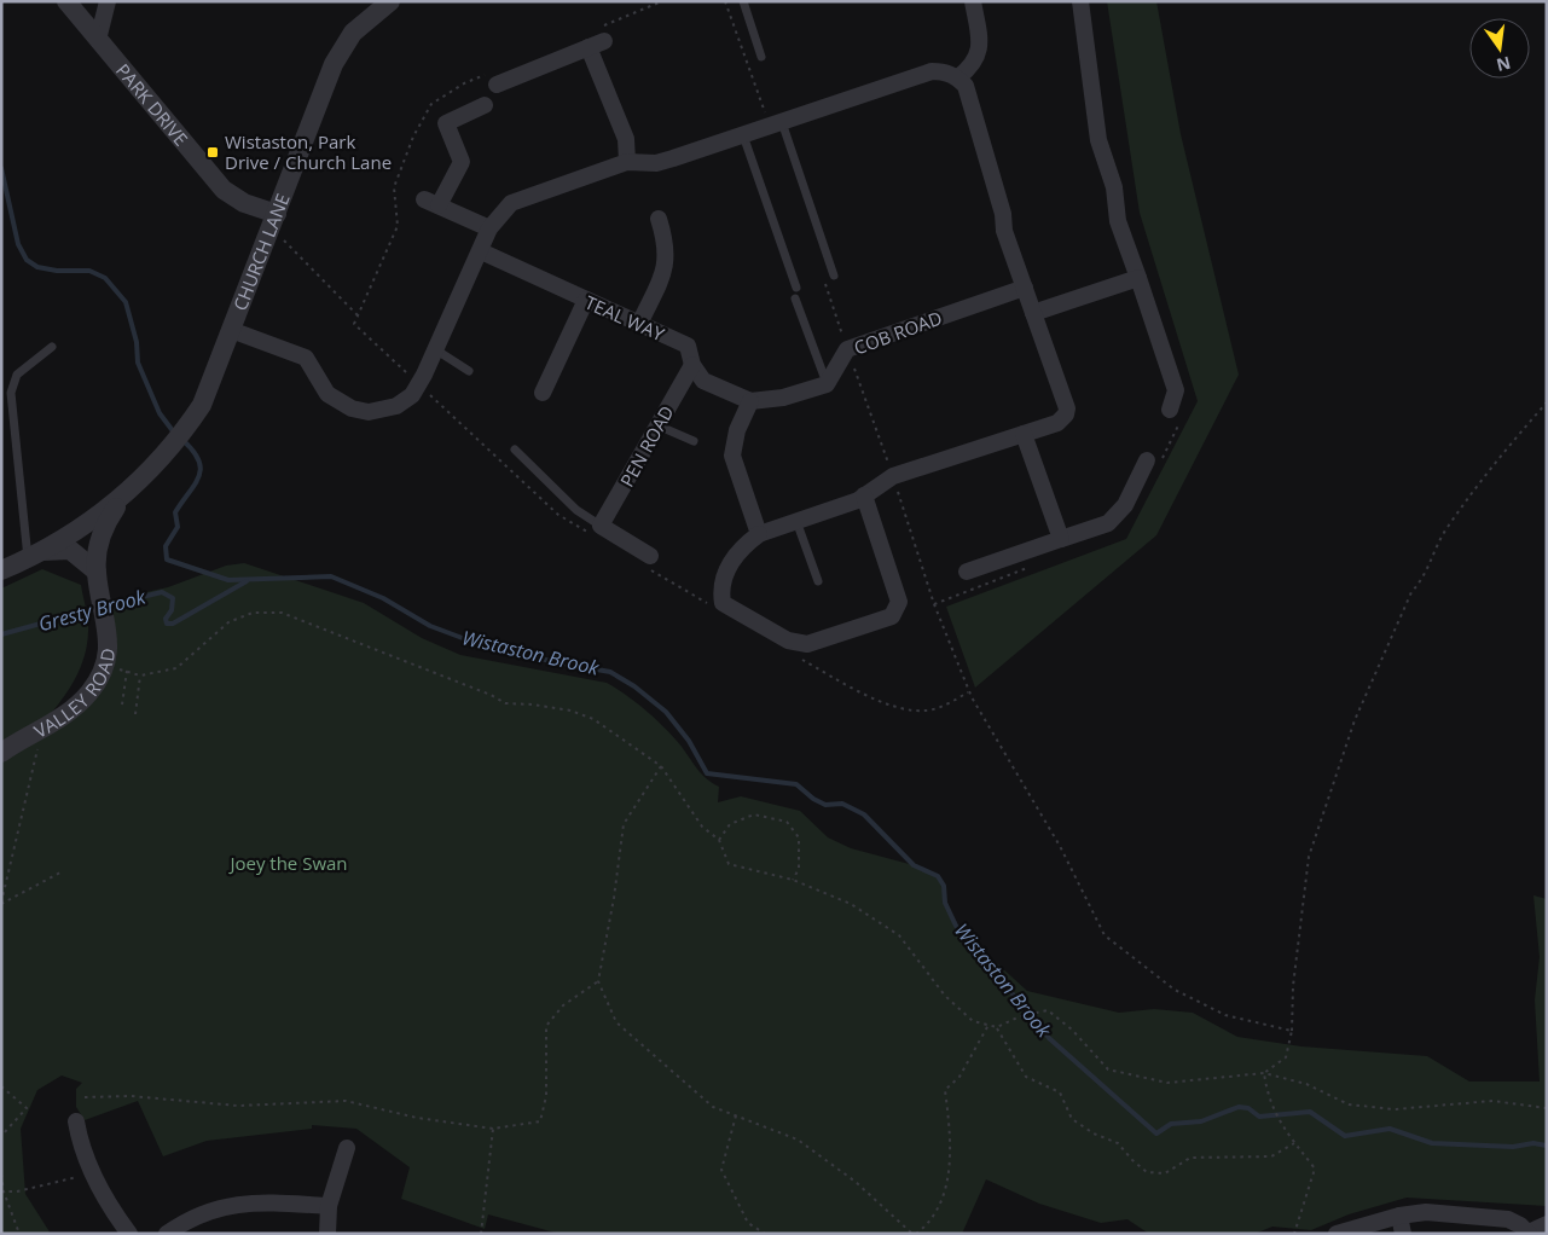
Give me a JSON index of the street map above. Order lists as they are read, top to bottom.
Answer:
{
  "streets": {
    "street": [
      "PARK DRIVE",
      "CHURCH LANE",
      "TEAL WAY",
      "COB ROAD",
      "PEN ROAD",
      "VALLEY ROAD"
    ]
  },
  "crossings": [
    ["PARK DRIVE", "CHURCH LANE"],
    ["CHURCH LANE", "VALLEY ROAD"],
    ["TEAL WAY", "PEN ROAD"]
  ],
  "water": ["Gresty Brook", "Wistaston Brook"],
  "parks": ["Joey the Swan"],
  "places": {
    "transit": ["Wistaston, Park Drive / Church Lane"]
  },
  "north": "bottom"
}
